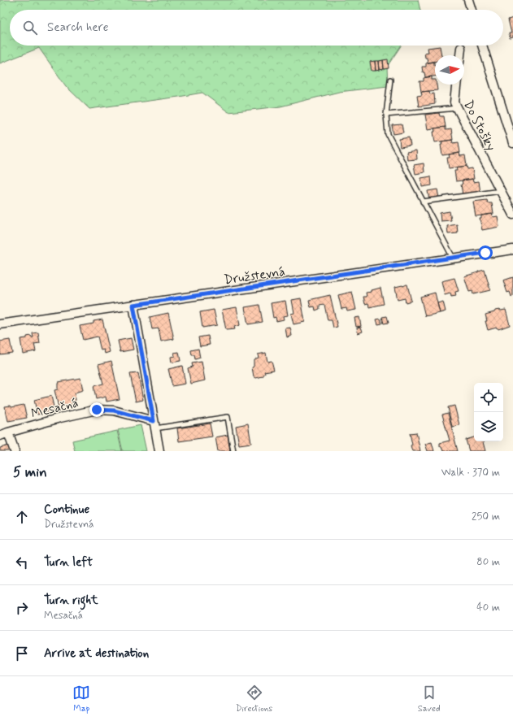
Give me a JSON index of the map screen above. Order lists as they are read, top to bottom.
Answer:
{
  "streets": {
    "street": ["Do Stošky", "Družstevná", "Mesačná"]
  },
  "north": "right",
  "page": {
    "search": "Search here",
    "heading": ["5 min", "Walk · 370 m"],
    "list": [
      ["Continue", "Družstevná", "250 m"],
      ["Turn left", "80 m"],
      ["Turn right", "Mesačná", "40 m"],
      "Arrive at destination"
    ],
    "nav": ["Map", "Directions", "Saved"]
  }
}
